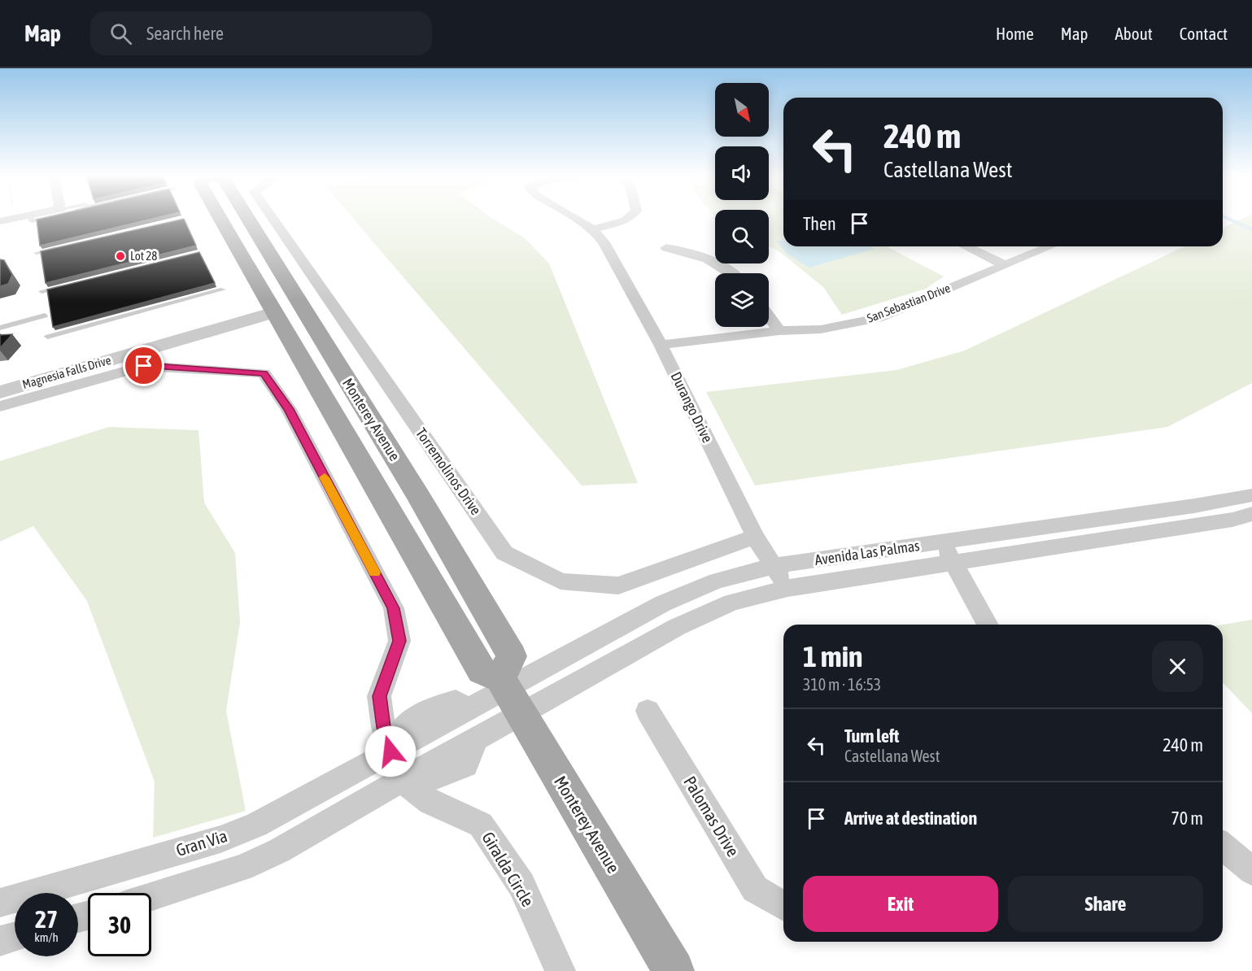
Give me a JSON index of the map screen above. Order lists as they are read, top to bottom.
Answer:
{
  "streets": {
    "main road": ["Monterey Avenue"],
    "street": [
      "San Sebastian Drive",
      "Magnesia Falls Drive",
      "Durango Drive",
      "Torremolinos Drive",
      "Avenida Las Palmas",
      "Palomas Drive",
      "Gran Via",
      "Giralda Circle"
    ]
  },
  "crossings": [
    ["San Sebastian Drive", "Durango Drive"],
    ["Magnesia Falls Drive", "Monterey Avenue"],
    ["Durango Drive", "Torremolinos Drive"],
    ["Durango Drive", "Avenida Las Palmas"],
    ["Monterey Avenue", "Avenida Las Palmas"],
    ["Monterey Avenue", "Gran Via"],
    ["Avenida Las Palmas", "Gran Via"]
  ],
  "places": ["Lot 28"],
  "north": "bottom right",
  "page": {
    "header": "Map",
    "search": "Search here",
    "nav": [
      "Home",
      "Map",
      "About",
      "Contact"
    ],
    "turn": ["240 m", "Castellana West"],
    "then": "Then",
    "heading": ["1 min", "310 m · 16:53"],
    "list": [
      {
        "name": "Turn left",
        "note": "Castellana West",
        "value": "240 m"
      },
      {
        "name": "Arrive at destination",
        "value": "70 m"
      }
    ],
    "buttons": ["Exit", "Share"],
    "speed": "27 km/h",
    "limit": "30"
  }
}
